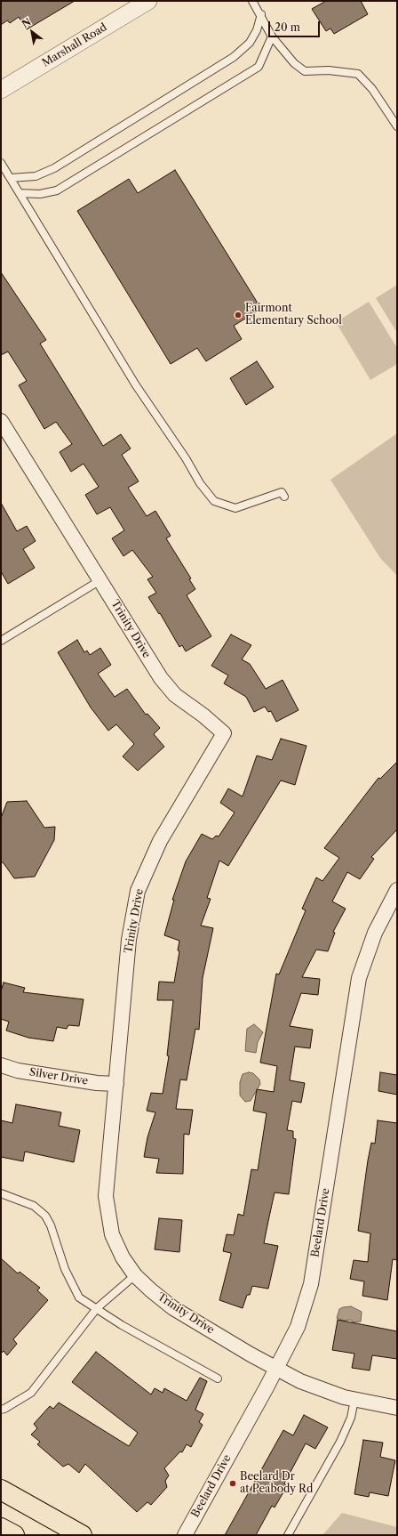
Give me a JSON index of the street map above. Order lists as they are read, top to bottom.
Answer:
{
  "streets": {
    "street": [
      "Marshall Road",
      "Trinity Drive",
      "Silver Drive",
      "Beelard Drive"
    ]
  },
  "crossings": [
    ["Trinity Drive", "Silver Drive"],
    ["Trinity Drive", "Beelard Drive"]
  ],
  "places": ["Fairmont Elementary School", "Beelard Dr at Peabody Rd"],
  "scale_bar": "20 m",
  "north": "top left"
}
